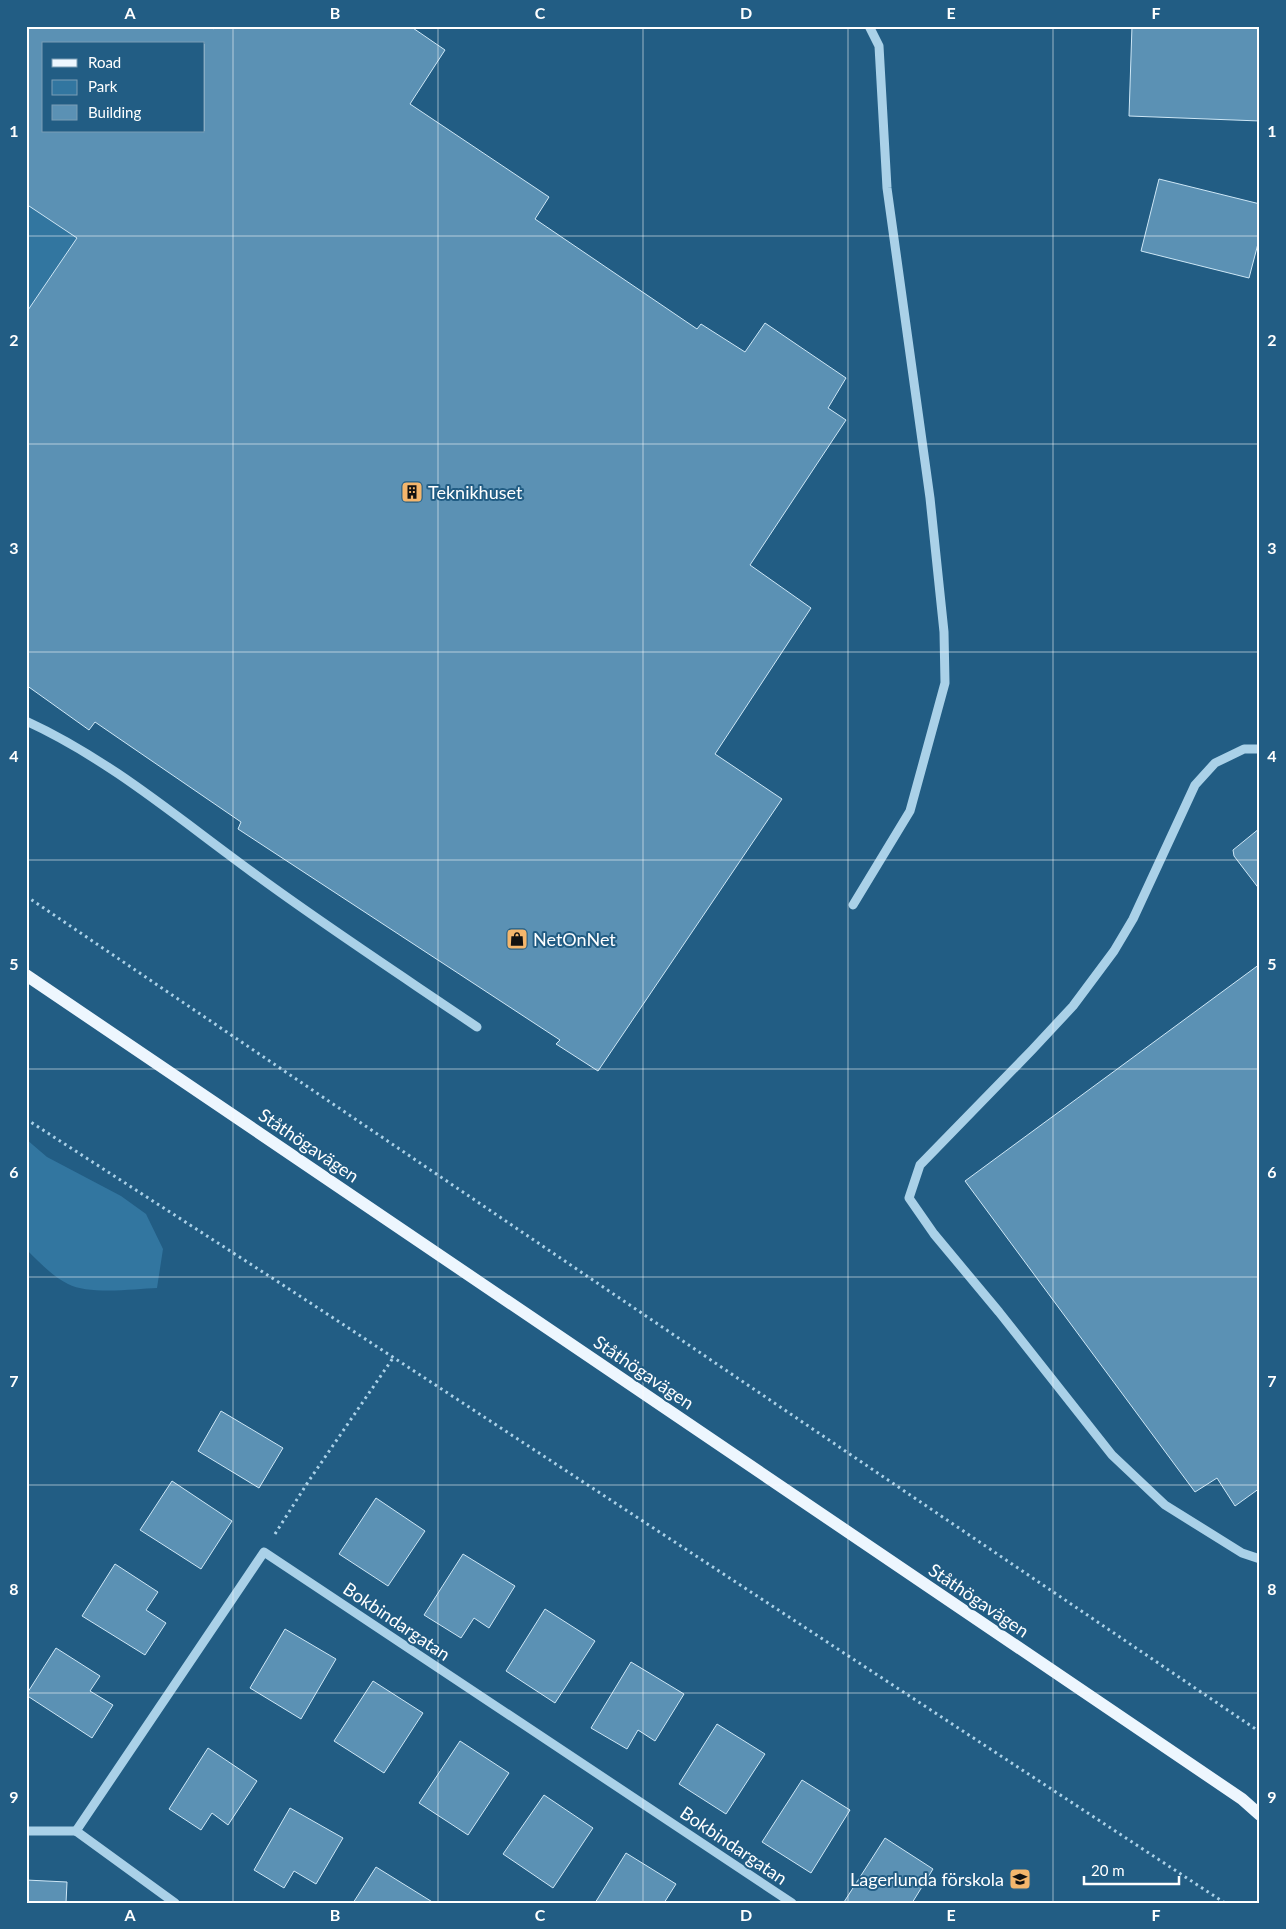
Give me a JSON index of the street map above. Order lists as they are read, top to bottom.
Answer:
{
  "streets": {
    "main road": ["Ståthögavägen"],
    "street": ["Bokbindargatan"]
  },
  "places": {
    "building": ["Teknikhuset"],
    "shop": ["NetOnNet"],
    "school or university": ["Lagerlunda förskola"]
  },
  "legend": ["Road", "Park", "Building"],
  "scale_bar": "20 m",
  "grid": {
    "columns": [
      "A",
      "B",
      "C",
      "D",
      "E",
      "F"
    ],
    "rows": [
      "1",
      "2",
      "3",
      "4",
      "5",
      "6",
      "7",
      "8",
      "9"
    ]
  }
}
